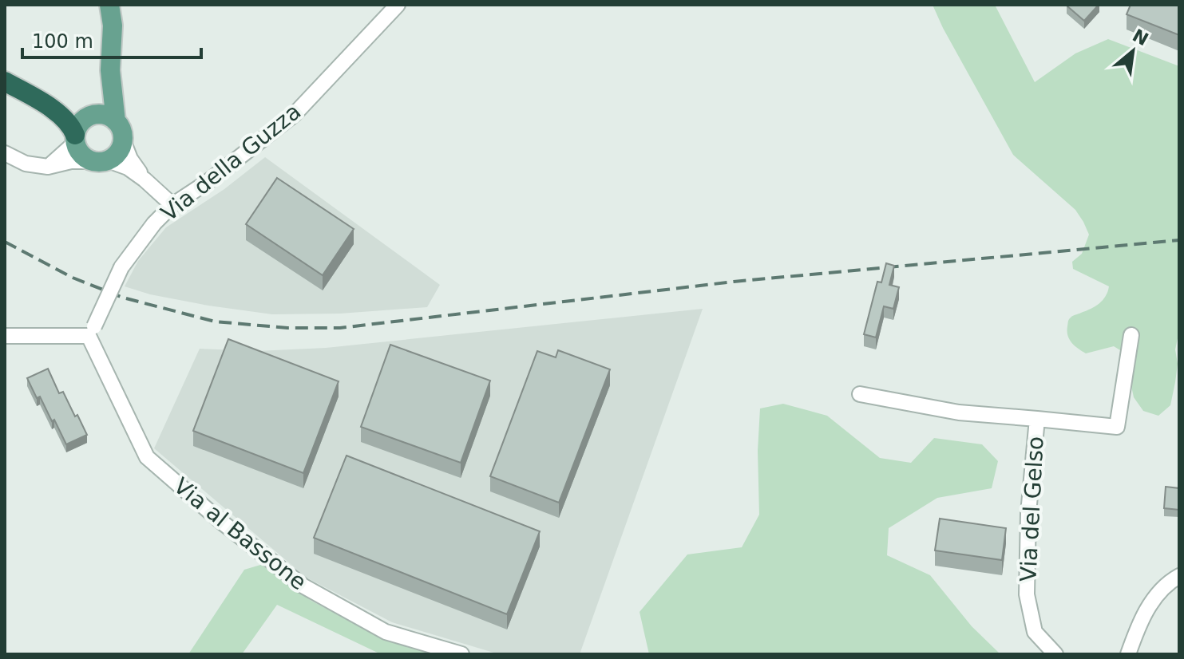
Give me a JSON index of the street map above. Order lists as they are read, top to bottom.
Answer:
{
  "streets": {
    "street": ["Via della Guzza", "Via del Gelso", "Via al Bassone"]
  },
  "crossings": [
    ["Via della Guzza", "Via al Bassone"]
  ],
  "scale_bar": "100 m",
  "north": "top right"
}
